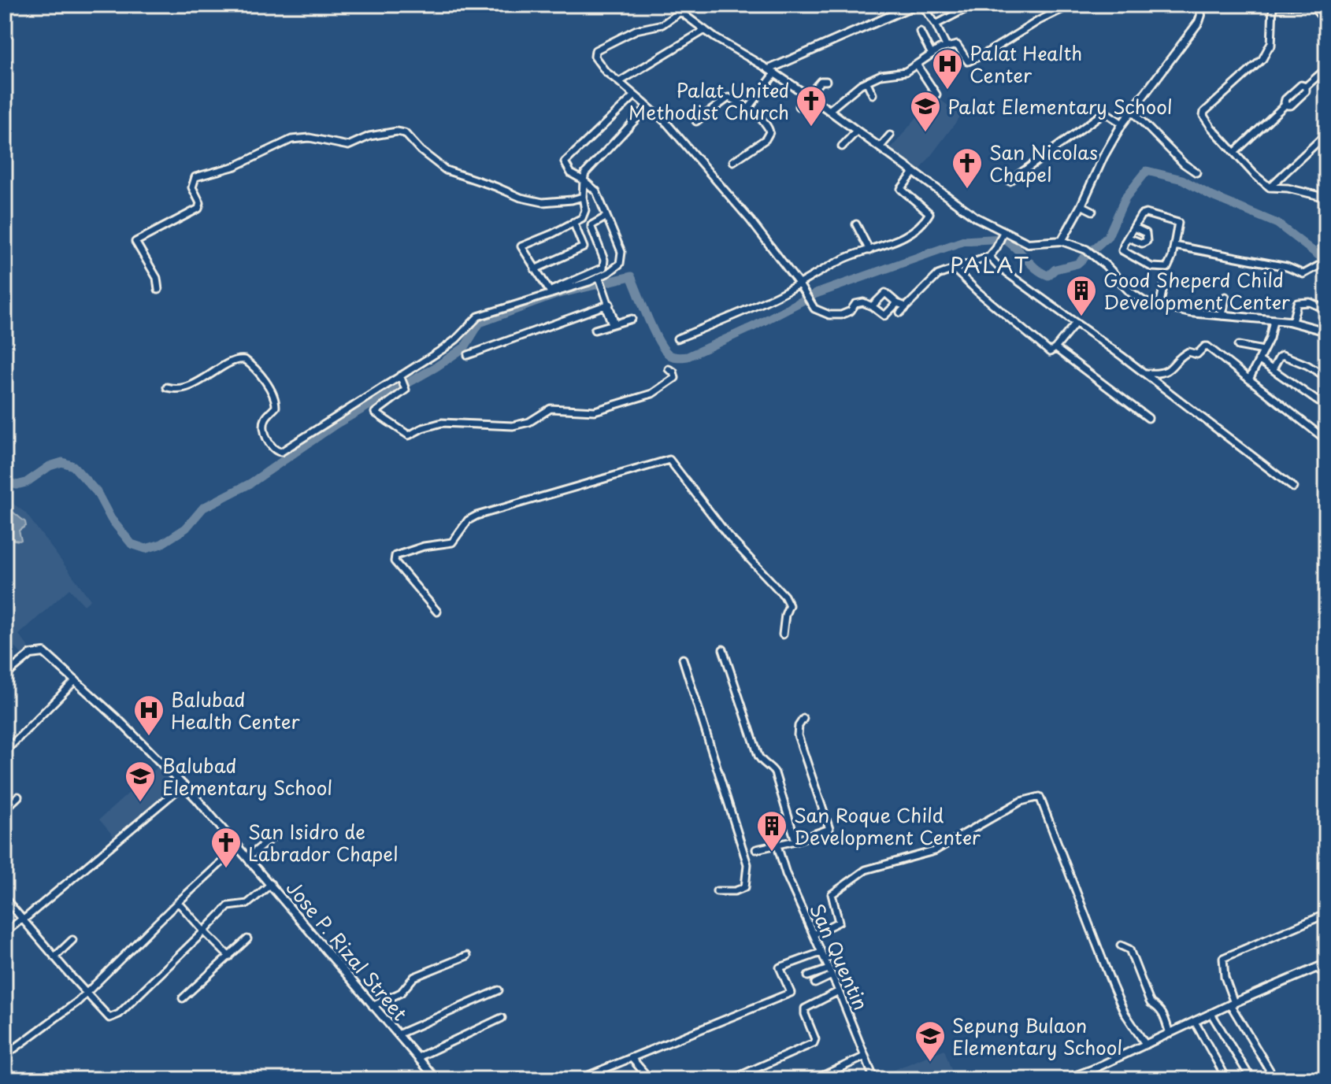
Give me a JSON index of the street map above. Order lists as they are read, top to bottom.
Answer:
{
  "streets": {
    "street": ["Jose P. Rizal Street", "San Quentin"]
  },
  "districts": ["PALAT"],
  "places": {
    "hospital": ["Palat Health Center", "Balubad Health Center"],
    "church": ["Palat United Methodist Church", "San Nicolas Chapel", "San Isidro de Labrador Chapel"],
    "school or university": ["Palat Elementary School", "Balubad Elementary School", "Sepung Bulaon Elementary School"],
    "building": ["Good Sheperd Child Development Center", "San Roque Child Development Center"]
  }
}
